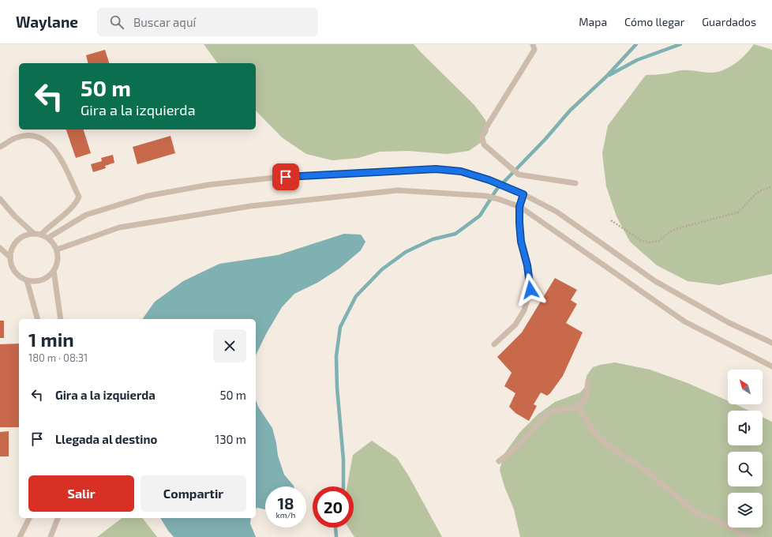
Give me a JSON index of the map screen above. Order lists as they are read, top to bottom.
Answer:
{
  "north": "top left",
  "page": {
    "header": "Waylane",
    "search": "Buscar aquí",
    "nav": ["Mapa", "Cómo llegar", "Guardados"],
    "turn": ["50 m", "Gira a la izquierda"],
    "heading": ["1 min", "180 m · 08:31"],
    "list": [
      {
        "name": "Gira a la izquierda",
        "value": "50 m"
      },
      {
        "name": "Llegada al destino",
        "value": "130 m"
      }
    ],
    "buttons": ["Salir", "Compartir"],
    "speed": "18 km/h",
    "limit": "20"
  }
}
